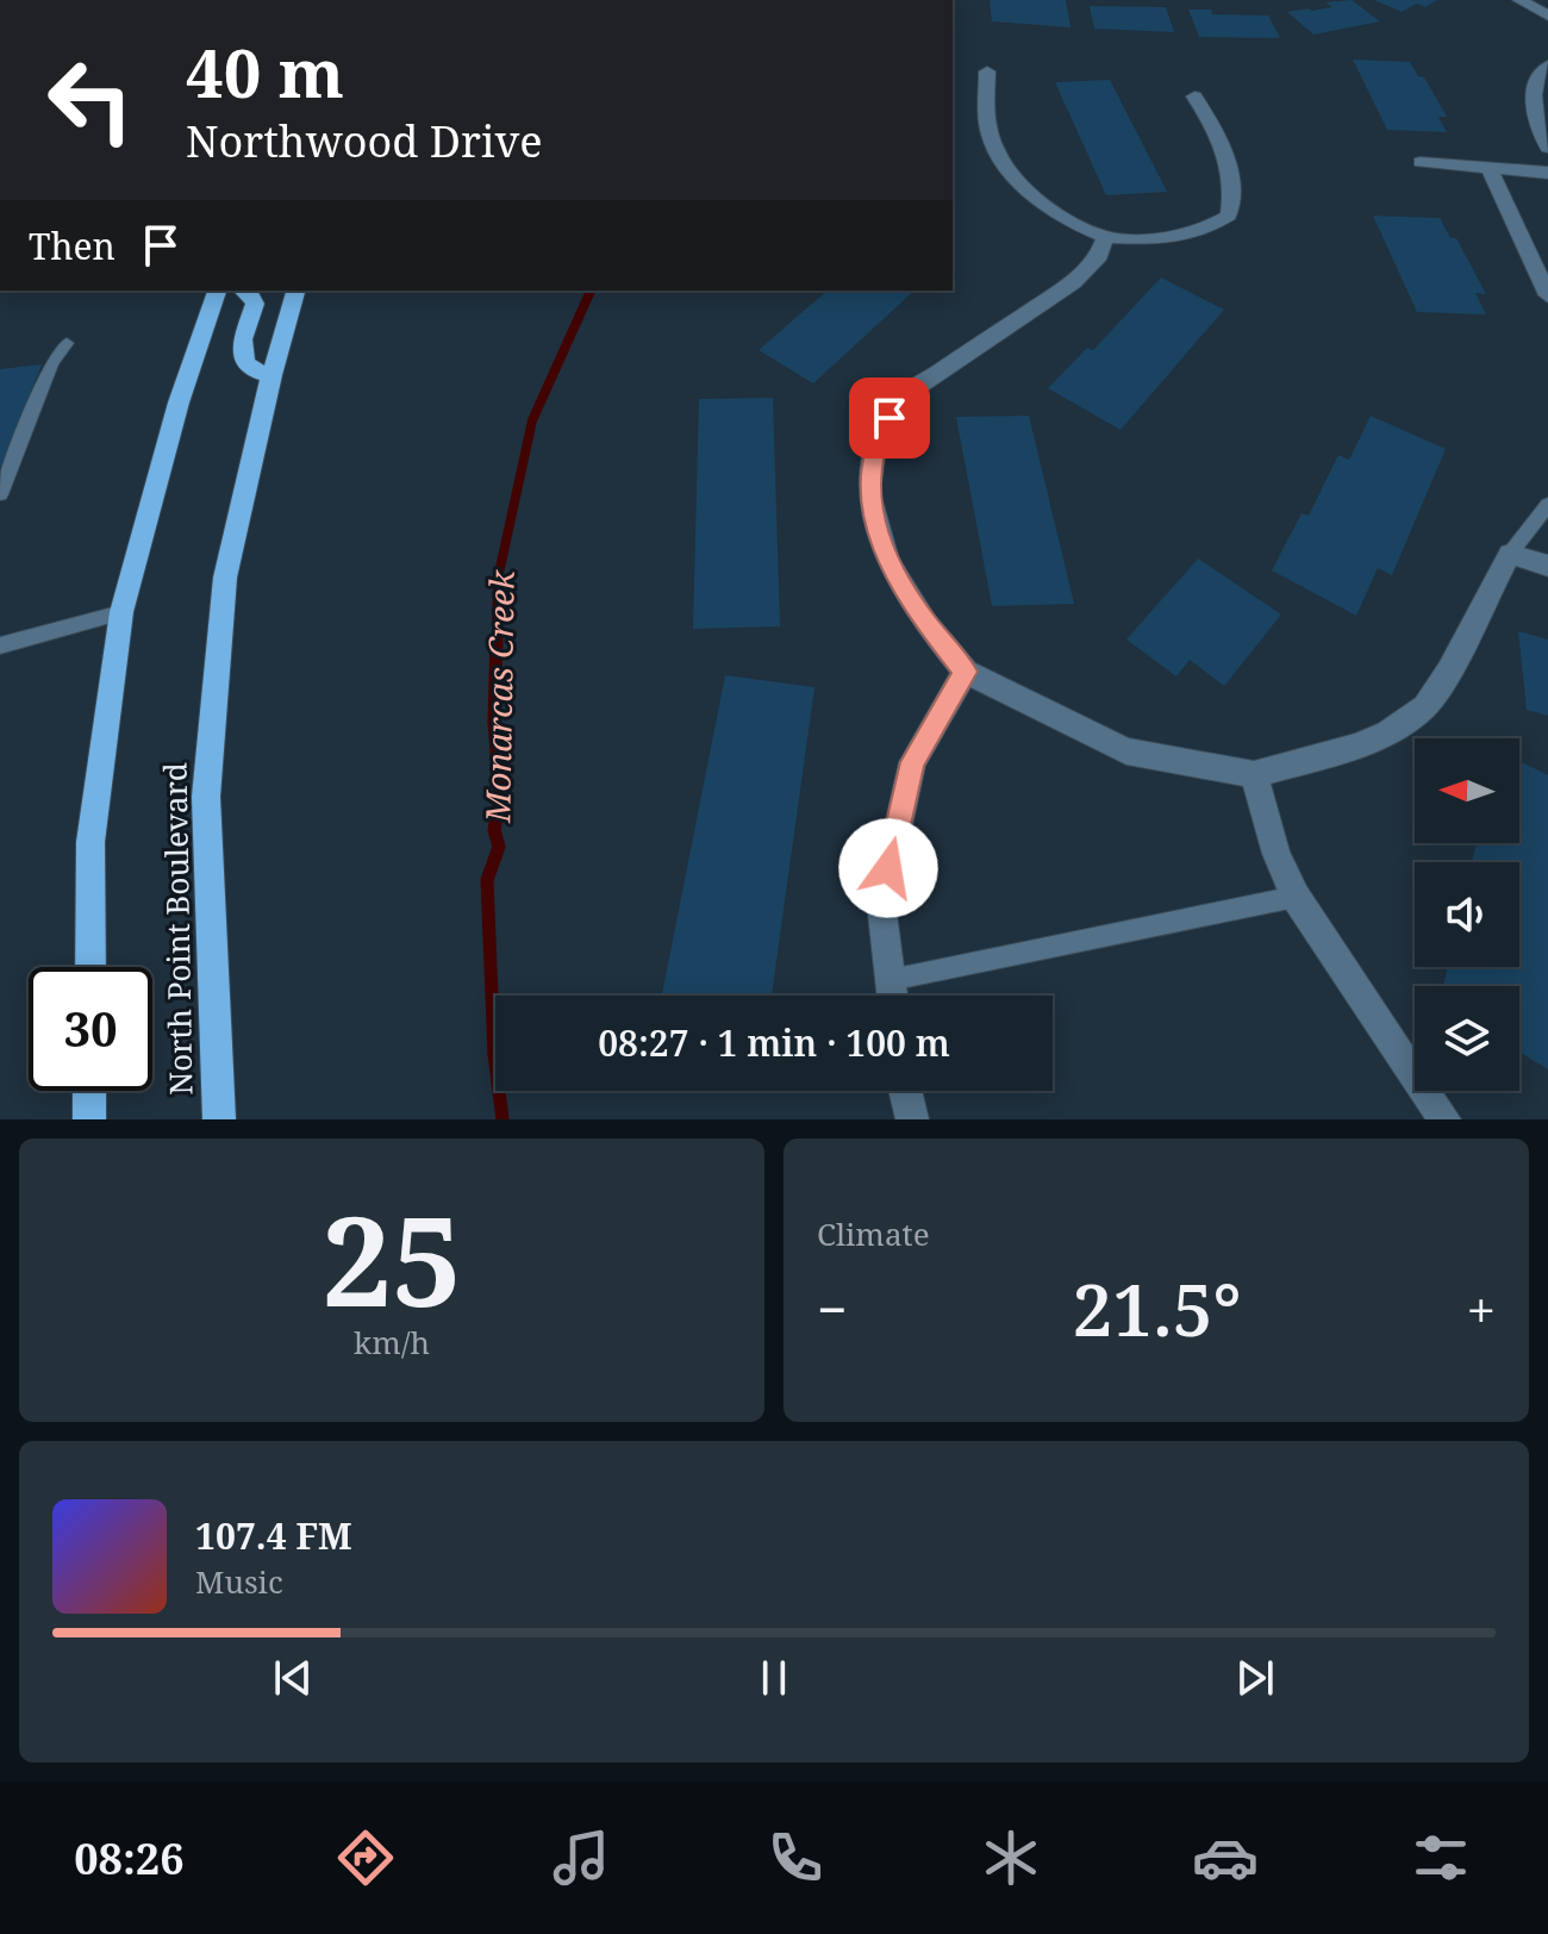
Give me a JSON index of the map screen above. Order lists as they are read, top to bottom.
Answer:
{
  "streets": {
    "main road": ["North Point Boulevard"]
  },
  "water": ["Monarcas Creek"],
  "north": "left",
  "page": {
    "turn": ["40 m", "Northwood Drive"],
    "then": "Then",
    "limit": "30",
    "trip": "08:27 · 1 min · 100 m",
    "tile": [
      ["25", "km/h"],
      "Climate"
    ],
    "heat": ["−", "21.5°", "+"],
    "song": ["107.4 FM", "Music"],
    "tabs": "08:26"
  }
}
